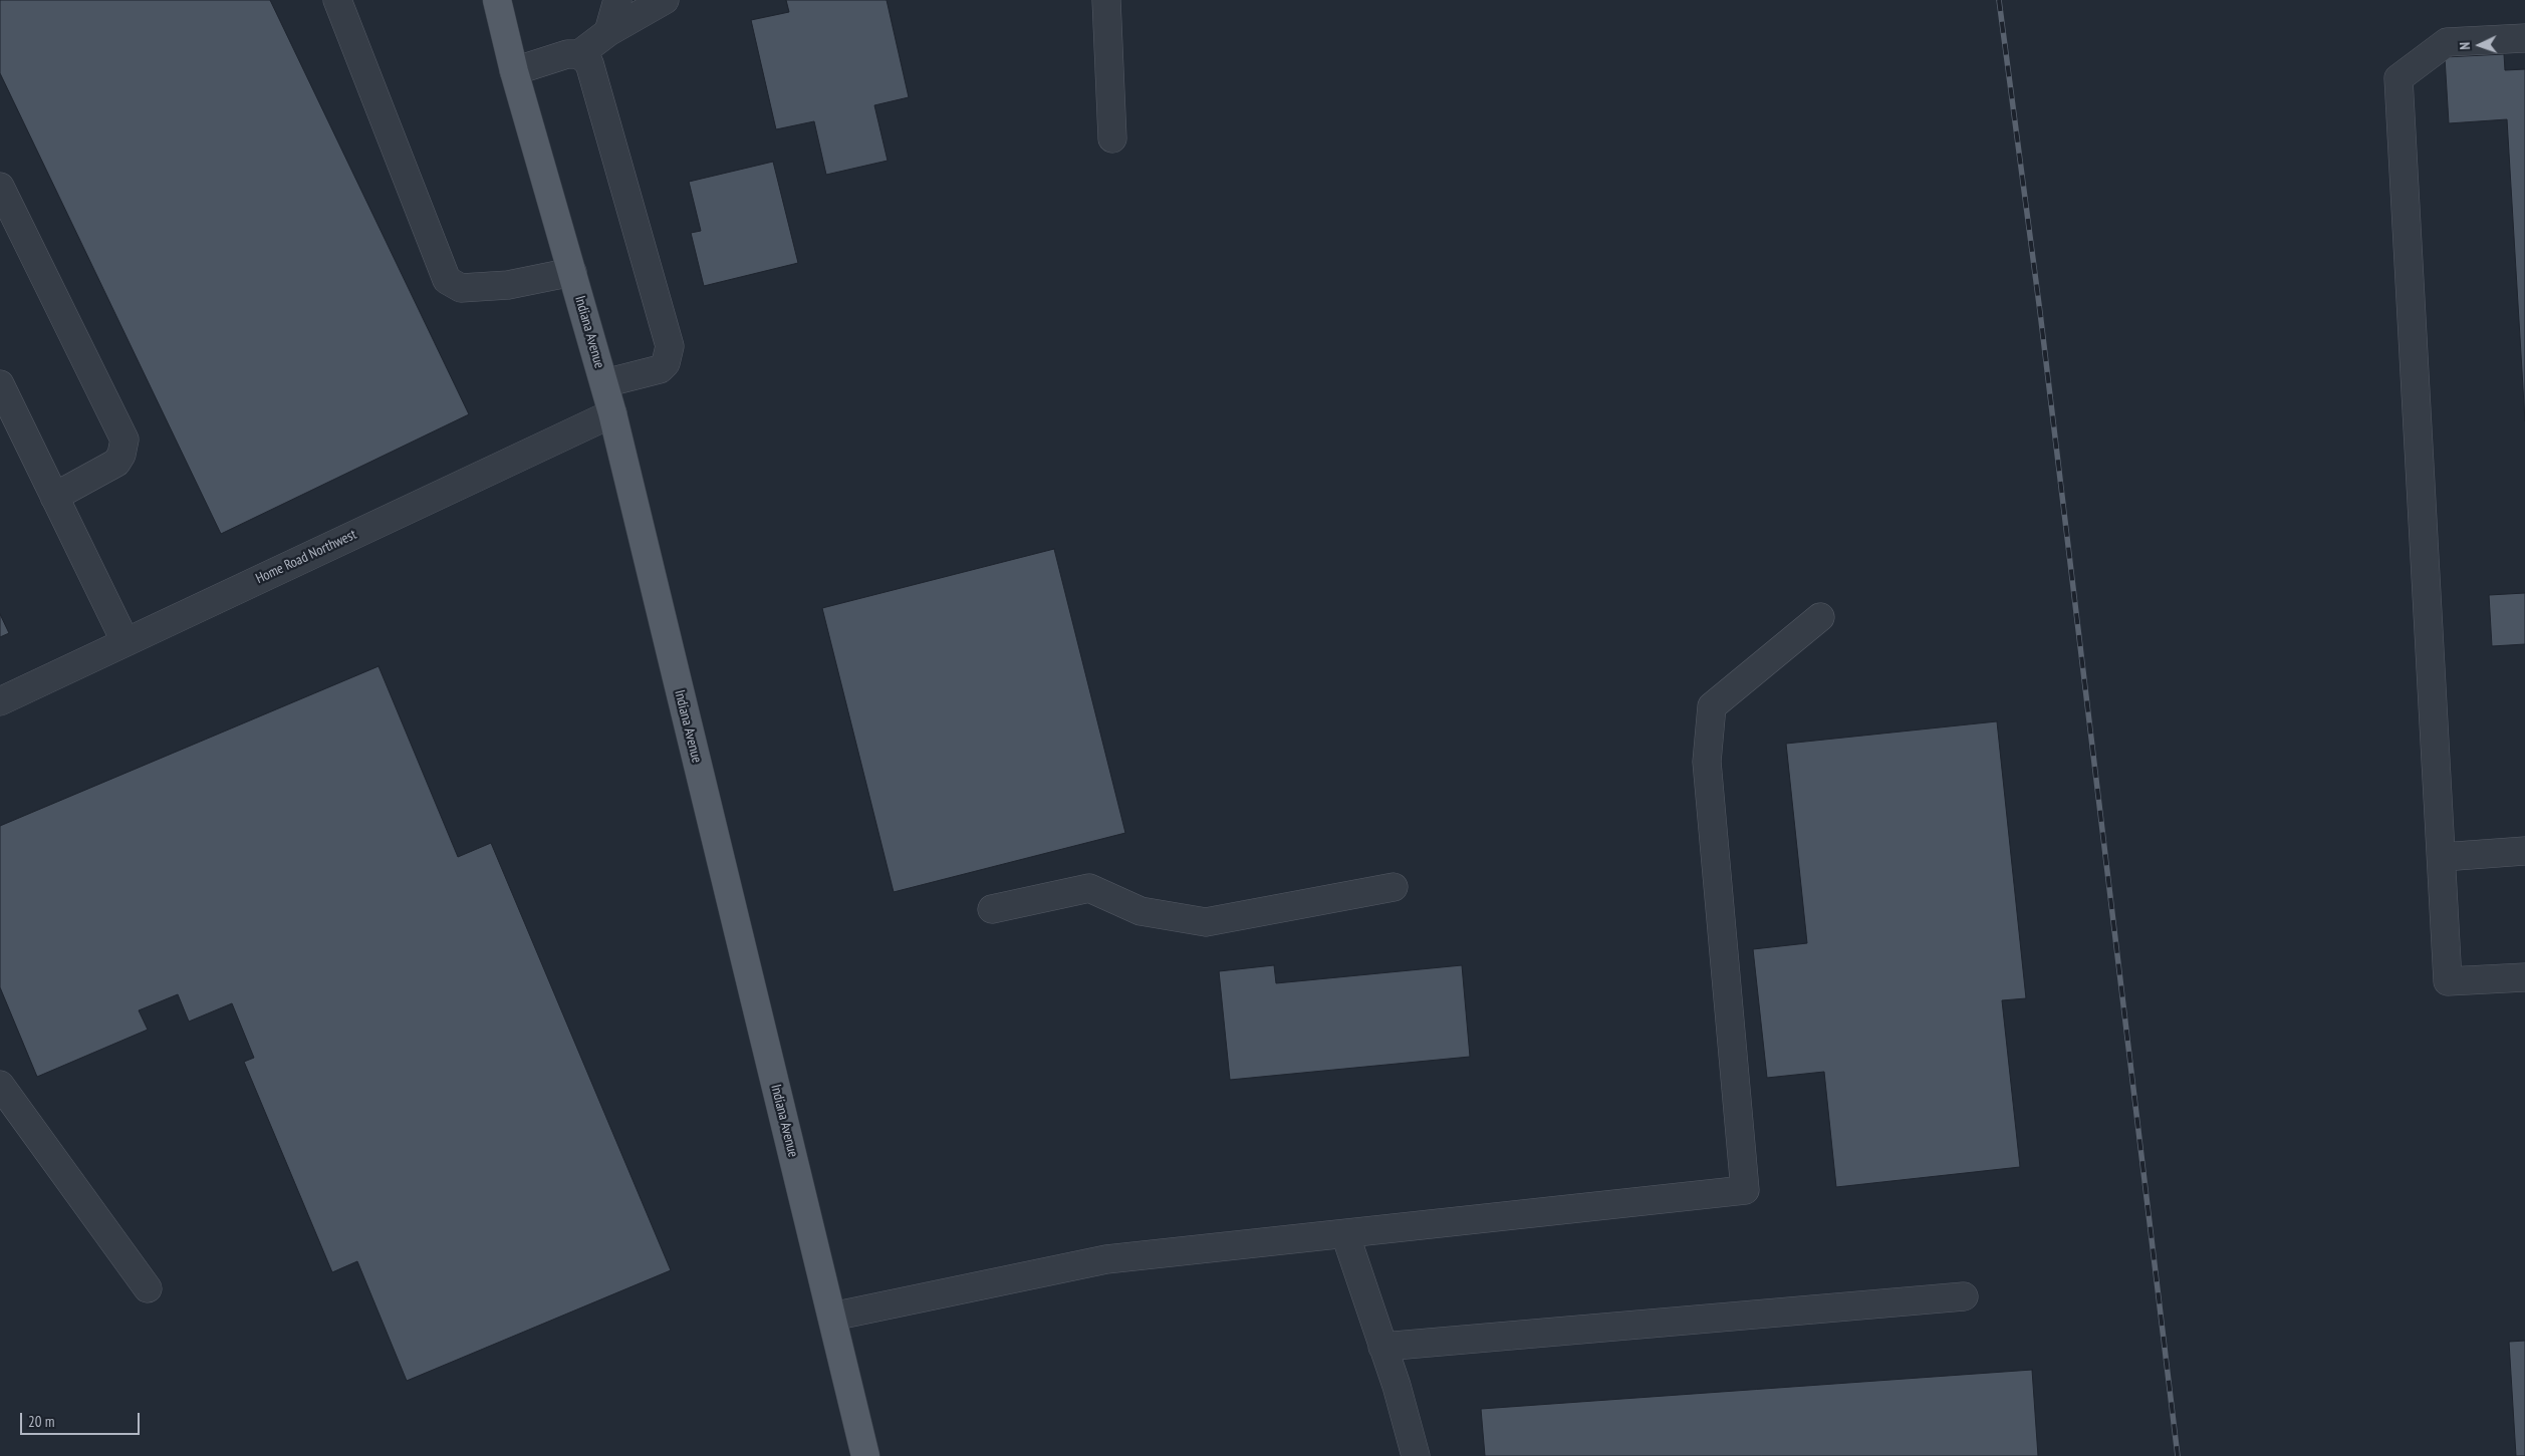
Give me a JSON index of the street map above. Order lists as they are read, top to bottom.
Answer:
{
  "streets": {
    "main road": ["Indiana Avenue"],
    "street": ["Home Road Northwest"]
  },
  "crossings": [
    ["Indiana Avenue", "Home Road Northwest"]
  ],
  "scale_bar": "20 m",
  "north": "left"
}
